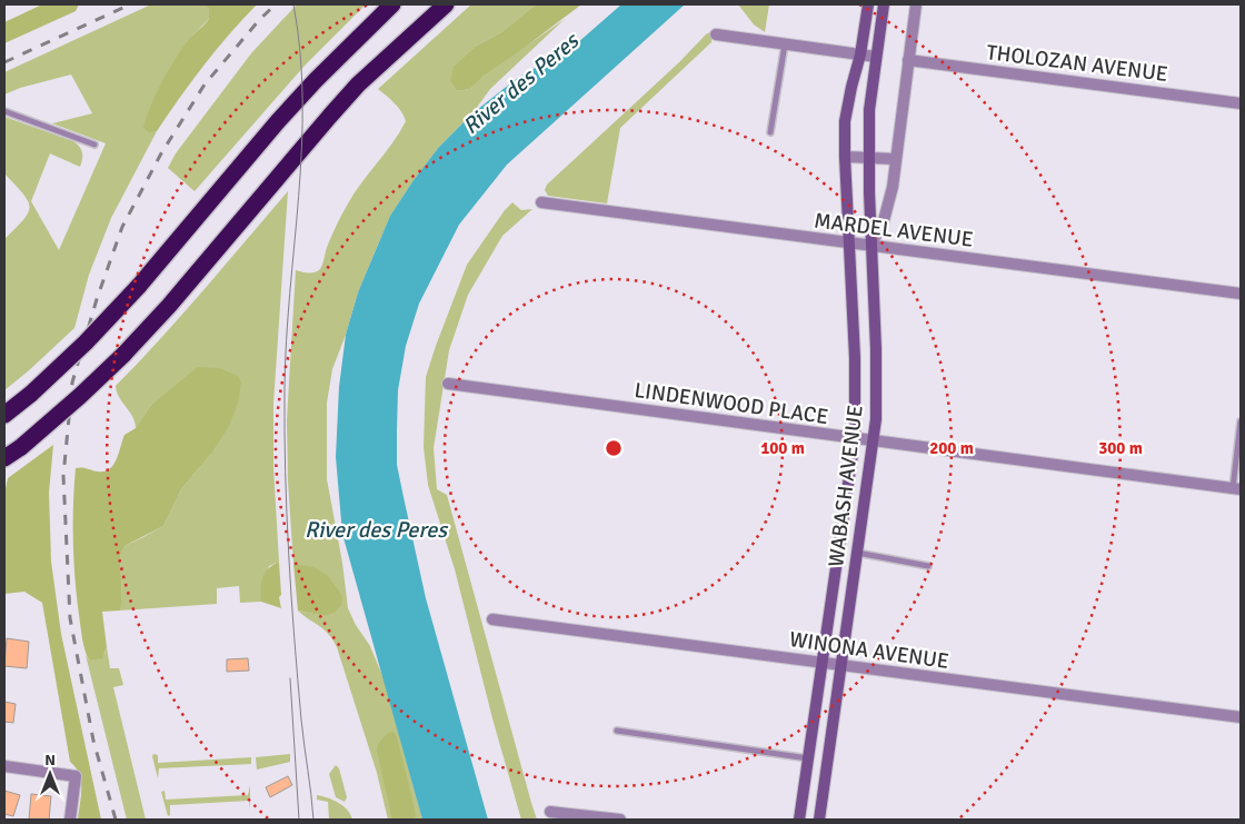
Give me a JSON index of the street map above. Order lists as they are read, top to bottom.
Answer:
{
  "streets": {
    "main road": ["WABASH AVENUE"],
    "street": [
      "THOLOZAN AVENUE",
      "MARDEL AVENUE",
      "LINDENWOOD PLACE",
      "WINONA AVENUE"
    ]
  },
  "crossings": [
    ["THOLOZAN AVENUE", "WABASH AVENUE"],
    ["MARDEL AVENUE", "WABASH AVENUE"],
    ["LINDENWOOD PLACE", "WABASH AVENUE"],
    ["WABASH AVENUE", "WINONA AVENUE"]
  ],
  "water": ["River des Peres"],
  "north": "top",
  "rings": ["100 m", "200 m", "300 m"]
}
